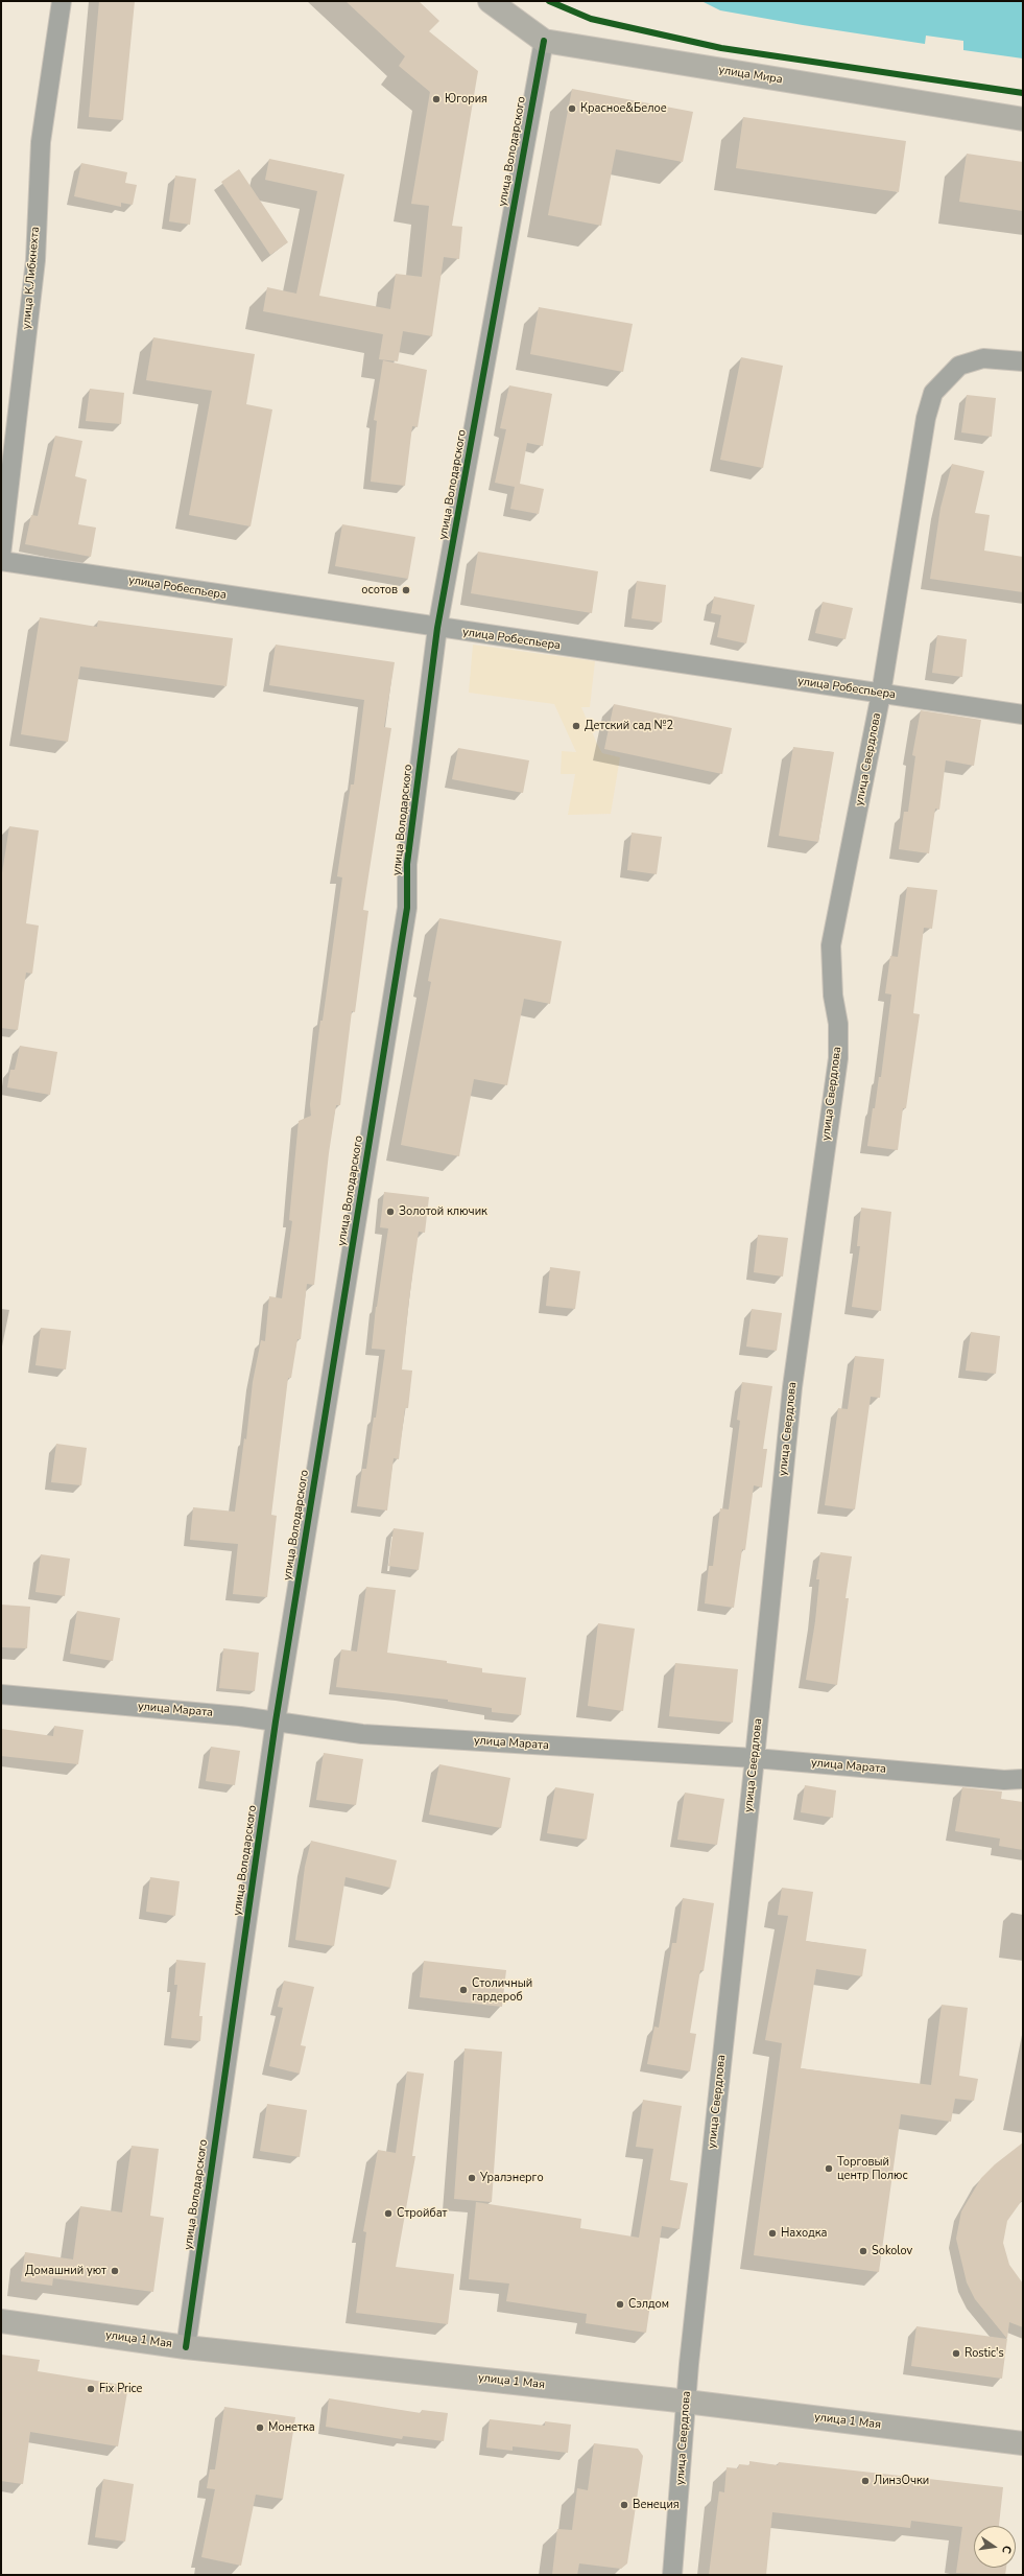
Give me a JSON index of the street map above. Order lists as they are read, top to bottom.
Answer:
{
  "streets": {
    "main road": ["улица Мира", "улица 1 Мая"],
    "street": [
      "улица Володарского",
      "улица К.Либкнехта",
      "улица Робеспьера",
      "улица Свердлова",
      "улица Марата"
    ]
  },
  "crossings": [
    ["улица Мира", "улица Володарского"],
    ["улица Володарского", "улица Робеспьера"],
    ["улица Володарского", "улица Марата"],
    ["улица Володарского", "улица 1 Мая"],
    ["улица Робеспьера", "улица Свердлова"],
    ["улица Свердлова", "улица Марата"],
    ["улица Свердлова", "улица 1 Мая"]
  ],
  "places": [
    "Югория",
    "Красное&Белое",
    "осотов",
    "Детский сад №2",
    "Золотой ключик",
    "Столичный гардероб",
    "Торговый центр Полюс",
    "Уралэнерго",
    "Стройбат",
    "Находка",
    "Sokolov",
    "Домашний уют",
    "Сэлдом",
    "Rostic's",
    "Fix Price",
    "Монетка",
    "ЛинзОчки",
    "Венеция"
  ],
  "north": "right"
}
